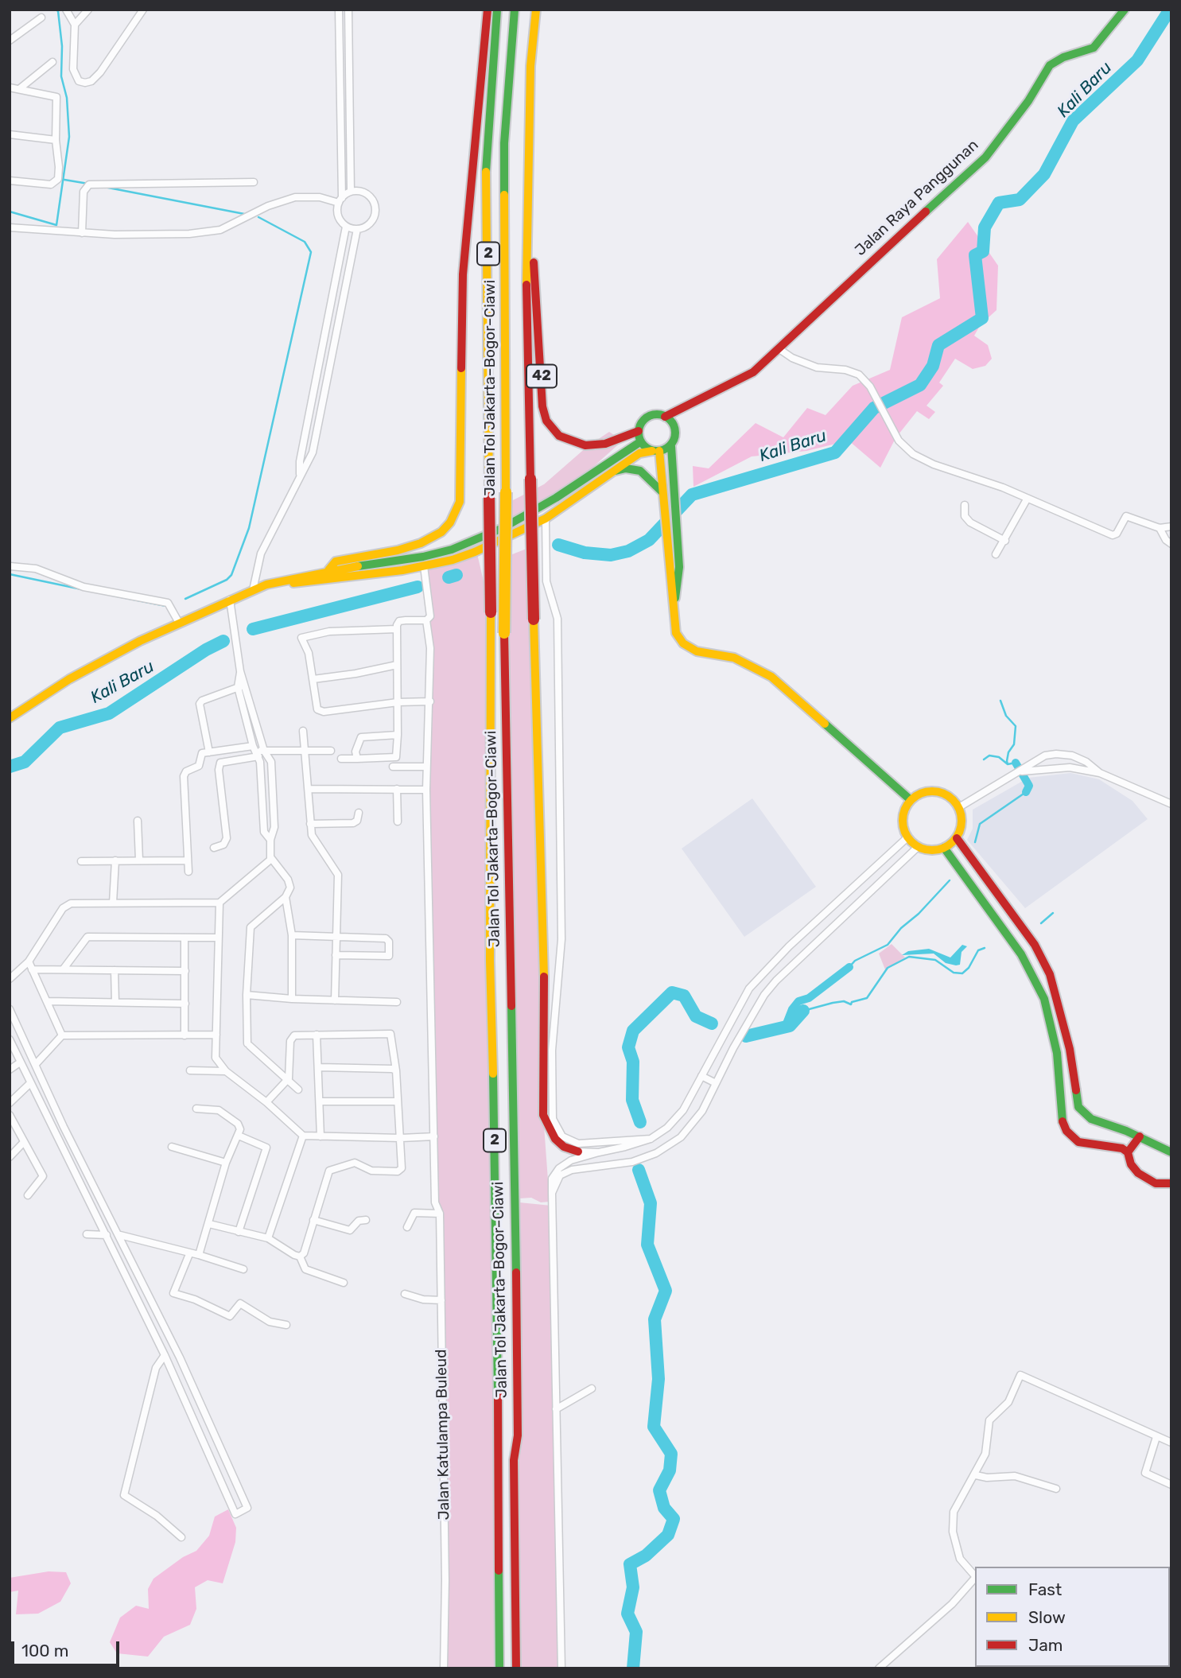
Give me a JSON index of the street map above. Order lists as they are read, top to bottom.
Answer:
{
  "streets": {
    "main road": [
      "Jalan Raya Panggunan",
      "2",
      "42",
      "Jalan Tol Jakarta–Bogor–Ciawi"
    ],
    "street": ["Jalan Katulampa Buleud"]
  },
  "crossings": [
    ["Jalan Raya Panggunan", "42"]
  ],
  "water": ["Kali Baru"],
  "legend": ["Fast", "Slow", "Jam"],
  "scale_bar": "100 m"
}
